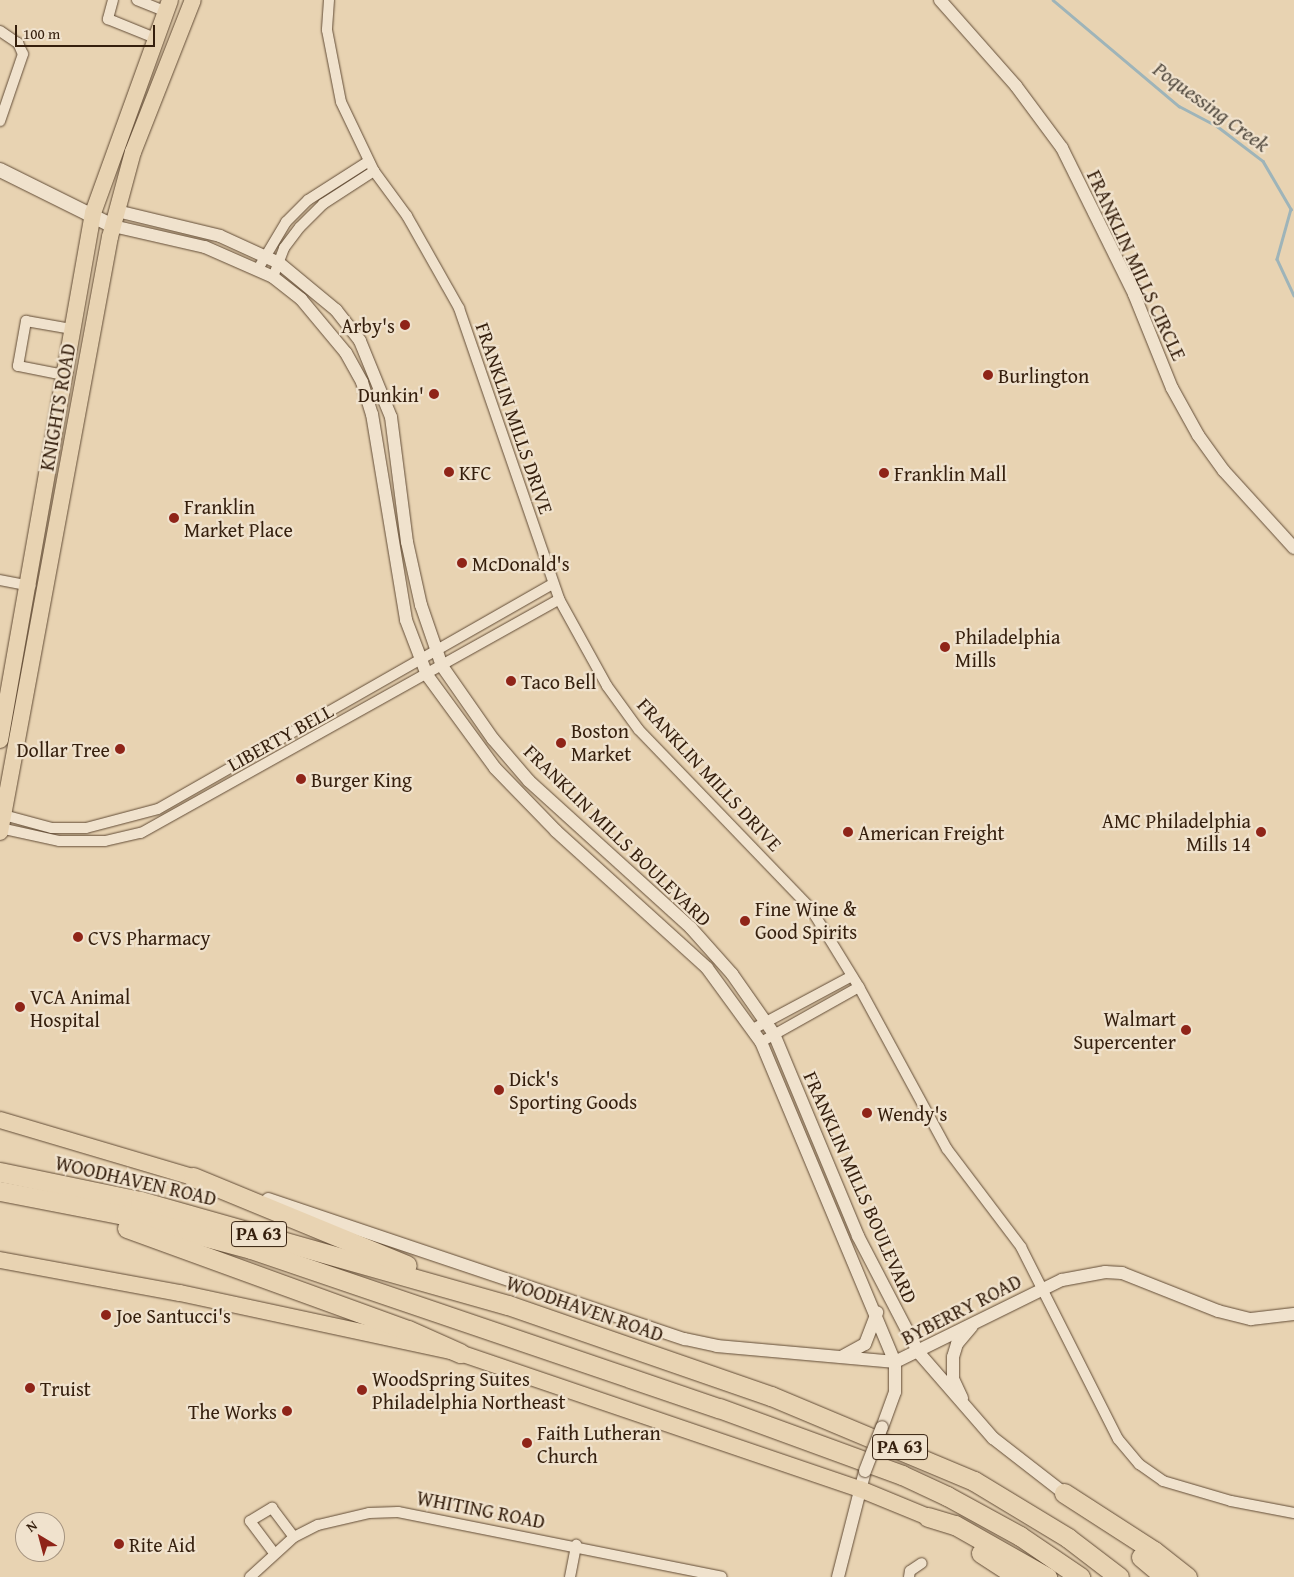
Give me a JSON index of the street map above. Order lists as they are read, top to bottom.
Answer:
{
  "streets": {
    "highway": ["WOODHAVEN ROAD", "PA 63"],
    "main road": ["KNIGHTS ROAD"],
    "street": [
      "FRANKLIN MILLS CIRCLE",
      "FRANKLIN MILLS DRIVE",
      "LIBERTY BELL",
      "FRANKLIN MILLS BOULEVARD",
      "BYBERRY ROAD",
      "WHITING ROAD"
    ]
  },
  "crossings": [
    ["KNIGHTS ROAD", "LIBERTY BELL"],
    ["KNIGHTS ROAD", "FRANKLIN MILLS BOULEVARD"],
    ["FRANKLIN MILLS DRIVE", "LIBERTY BELL"],
    ["FRANKLIN MILLS DRIVE", "BYBERRY ROAD"],
    ["LIBERTY BELL", "FRANKLIN MILLS BOULEVARD"],
    ["FRANKLIN MILLS BOULEVARD", "WOODHAVEN ROAD"],
    ["FRANKLIN MILLS BOULEVARD", "BYBERRY ROAD"],
    ["WOODHAVEN ROAD", "BYBERRY ROAD"]
  ],
  "water": ["Poquessing Creek"],
  "places": [
    "Arby's",
    "Burlington",
    "Dunkin'",
    "KFC",
    "Franklin Mall",
    "Franklin Market Place",
    "McDonald's",
    "Philadelphia Mills",
    "Taco Bell",
    "Boston Market",
    "Dollar Tree",
    "Burger King",
    "American Freight",
    "AMC Philadelphia Mills 14",
    "Fine Wine & Good Spirits",
    "CVS Pharmacy",
    "VCA Animal Hospital",
    "Walmart Supercenter",
    "Dick's Sporting Goods",
    "Wendy's",
    "Joe Santucci's",
    "Truist",
    "WoodSpring Suites Philadelphia Northeast",
    "The Works",
    "Faith Lutheran Church",
    "Rite Aid"
  ],
  "scale_bar": "100 m",
  "north": "top left"
}
